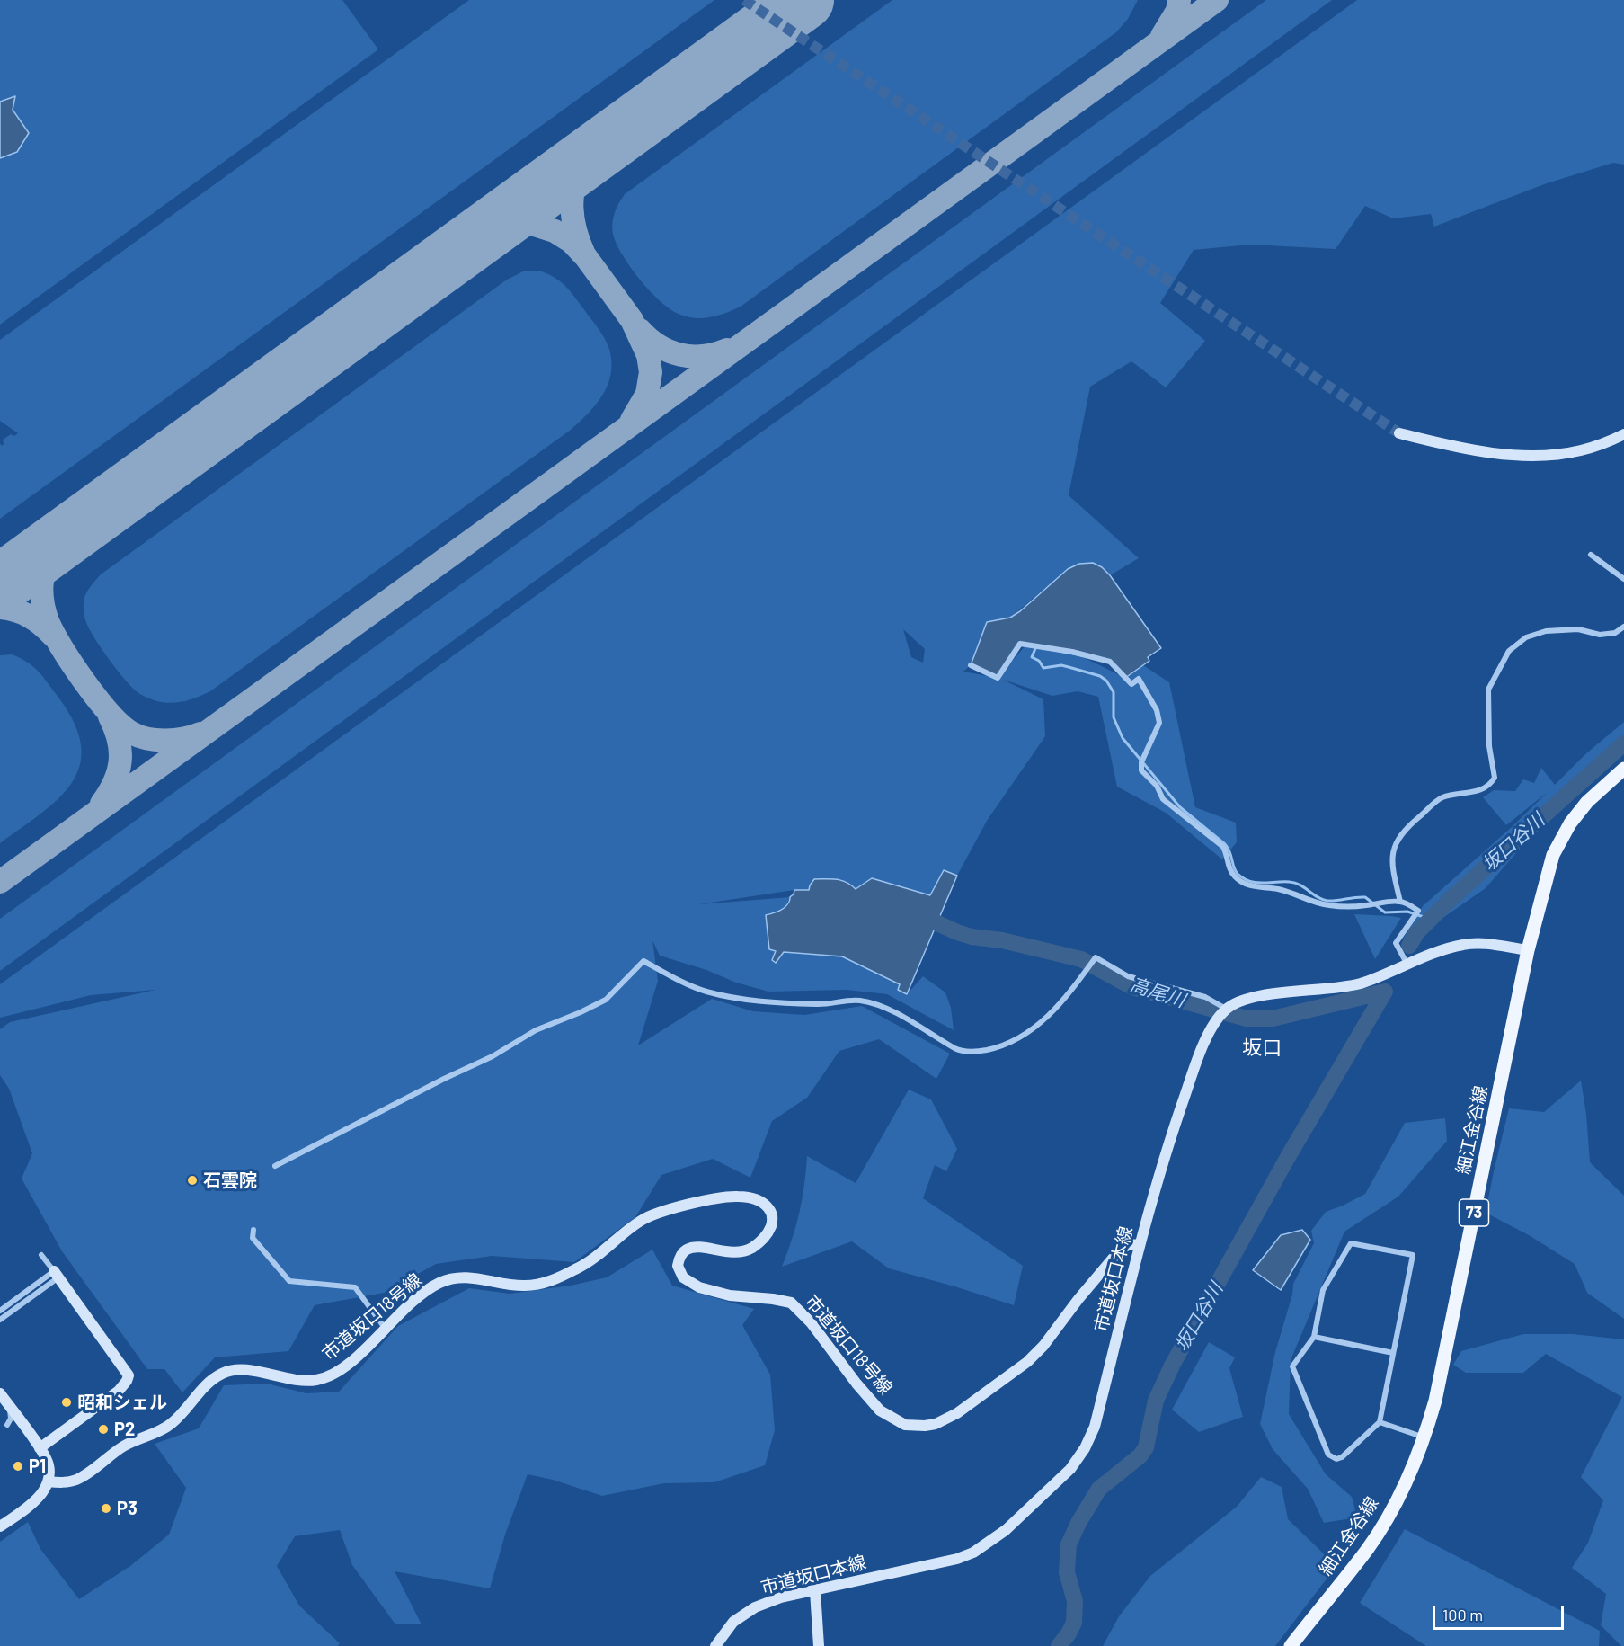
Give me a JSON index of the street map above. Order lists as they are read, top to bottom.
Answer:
{
  "streets": {
    "main road": ["細江金谷線", "73"],
    "street": ["市道坂口本線", "市道坂口18号線"]
  },
  "crossings": [
    ["細江金谷線", "市道坂口本線"],
    ["市道坂口本線", "市道坂口18号線"]
  ],
  "districts": ["坂口"],
  "water": ["坂口谷川", "高尾川"],
  "places": [
    "石雲院",
    "昭和シェル",
    "P2",
    "P1",
    "P3"
  ],
  "scale_bar": "100 m"
}
